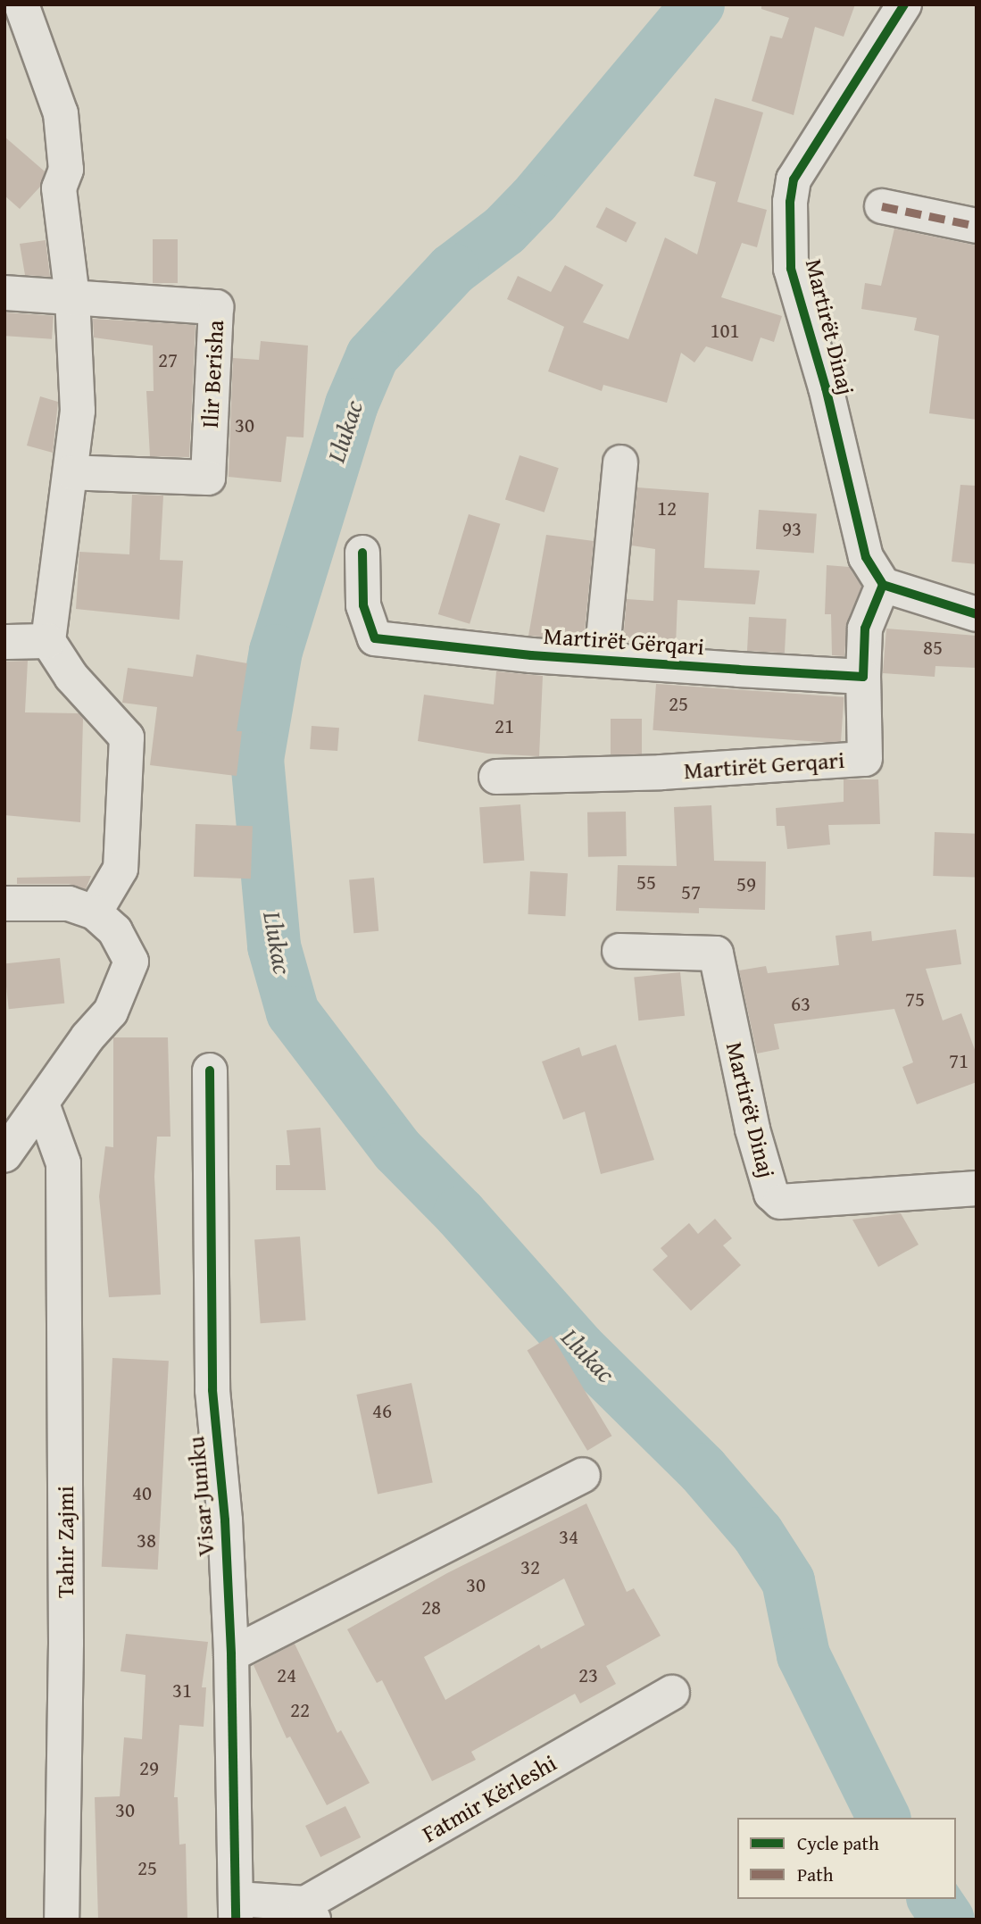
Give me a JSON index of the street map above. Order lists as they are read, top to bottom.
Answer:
{
  "streets": {
    "street": [
      "Martirët Dinaj",
      "Ilir Berisha",
      "Martirët Gërqari",
      "Martirët Gerqari",
      "Visar Juniku",
      "Tahir Zajmi",
      "Fatmir Kërleshi"
    ]
  },
  "crossings": [
    ["Martirët Gërqari", "Martirët Gerqari"],
    ["Visar Juniku", "Fatmir Kërleshi"]
  ],
  "water": ["Llukac"],
  "house_numbers": [
    "101",
    "27",
    "30",
    "12",
    "93",
    "85",
    "25",
    "21",
    "55",
    "59",
    "57",
    "75",
    "63",
    "71",
    "46",
    "40",
    "34",
    "38",
    "32",
    "30",
    "28",
    "24",
    "23",
    "31",
    "22",
    "29",
    "30",
    "25"
  ],
  "legend": ["Cycle path", "Path"]
}
